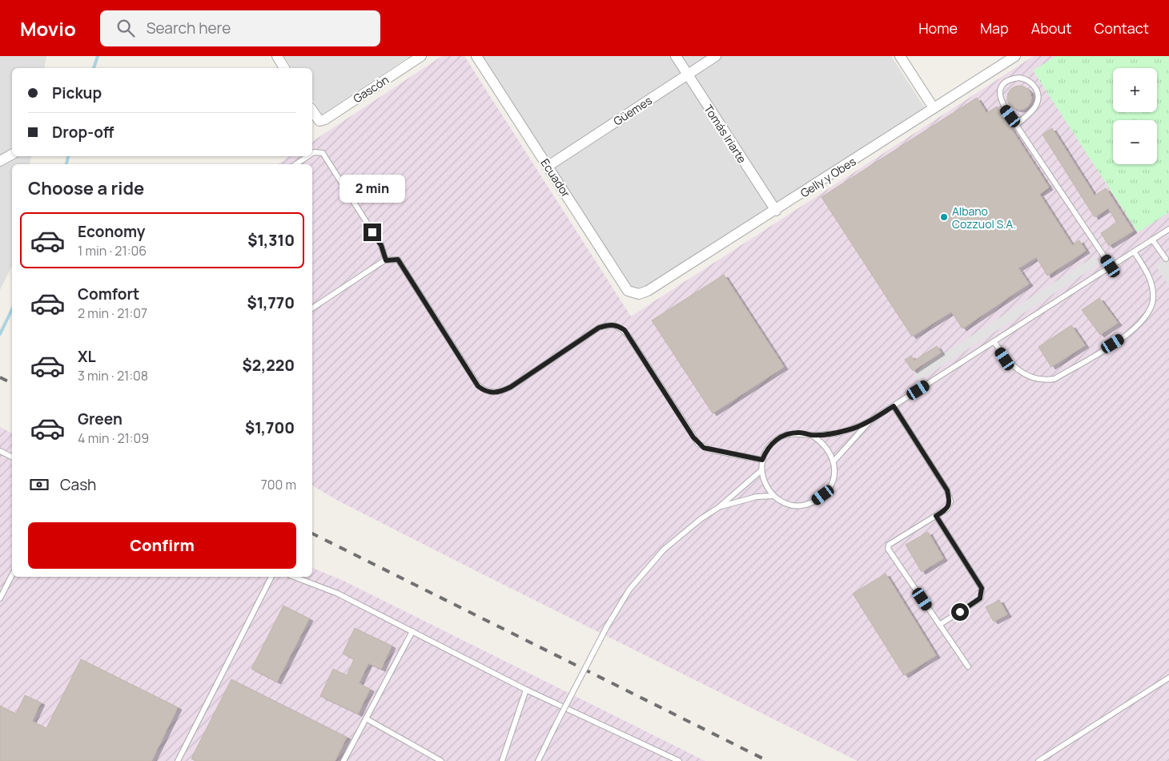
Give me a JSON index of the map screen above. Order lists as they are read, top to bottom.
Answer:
{
  "streets": {
    "street": [
      "Gascón",
      "Güemes",
      "Tomás Iriarte",
      "Gelly y Obes",
      "Ecuador"
    ]
  },
  "crossings": [
    ["Güemes", "Tomás Iriarte"],
    ["Güemes", "Ecuador"],
    ["Tomás Iriarte", "Gelly y Obes"],
    ["Gelly y Obes", "Ecuador"]
  ],
  "places": ["Albano Cozzuol S.A."],
  "page": {
    "header": "Movio",
    "search": "Search here",
    "nav": [
      "Home",
      "Map",
      "About",
      "Contact"
    ],
    "map_buttons": ["+", "−"],
    "banner": ["Pickup", "Drop-off"],
    "heading": "Choose a ride",
    "bubble": "2 min",
    "list": [
      {
        "name": "Economy",
        "note": "1 min · 21:06",
        "value": "$1,310"
      },
      {
        "name": "Comfort",
        "note": "2 min · 21:07",
        "value": "$1,770"
      },
      {
        "name": "XL",
        "note": "3 min · 21:08",
        "value": "$2,220"
      },
      {
        "name": "Green",
        "note": "4 min · 21:09",
        "value": "$1,700"
      }
    ],
    "pay": ["Cash", "700 m"],
    "buttons": "Confirm"
  }
}
